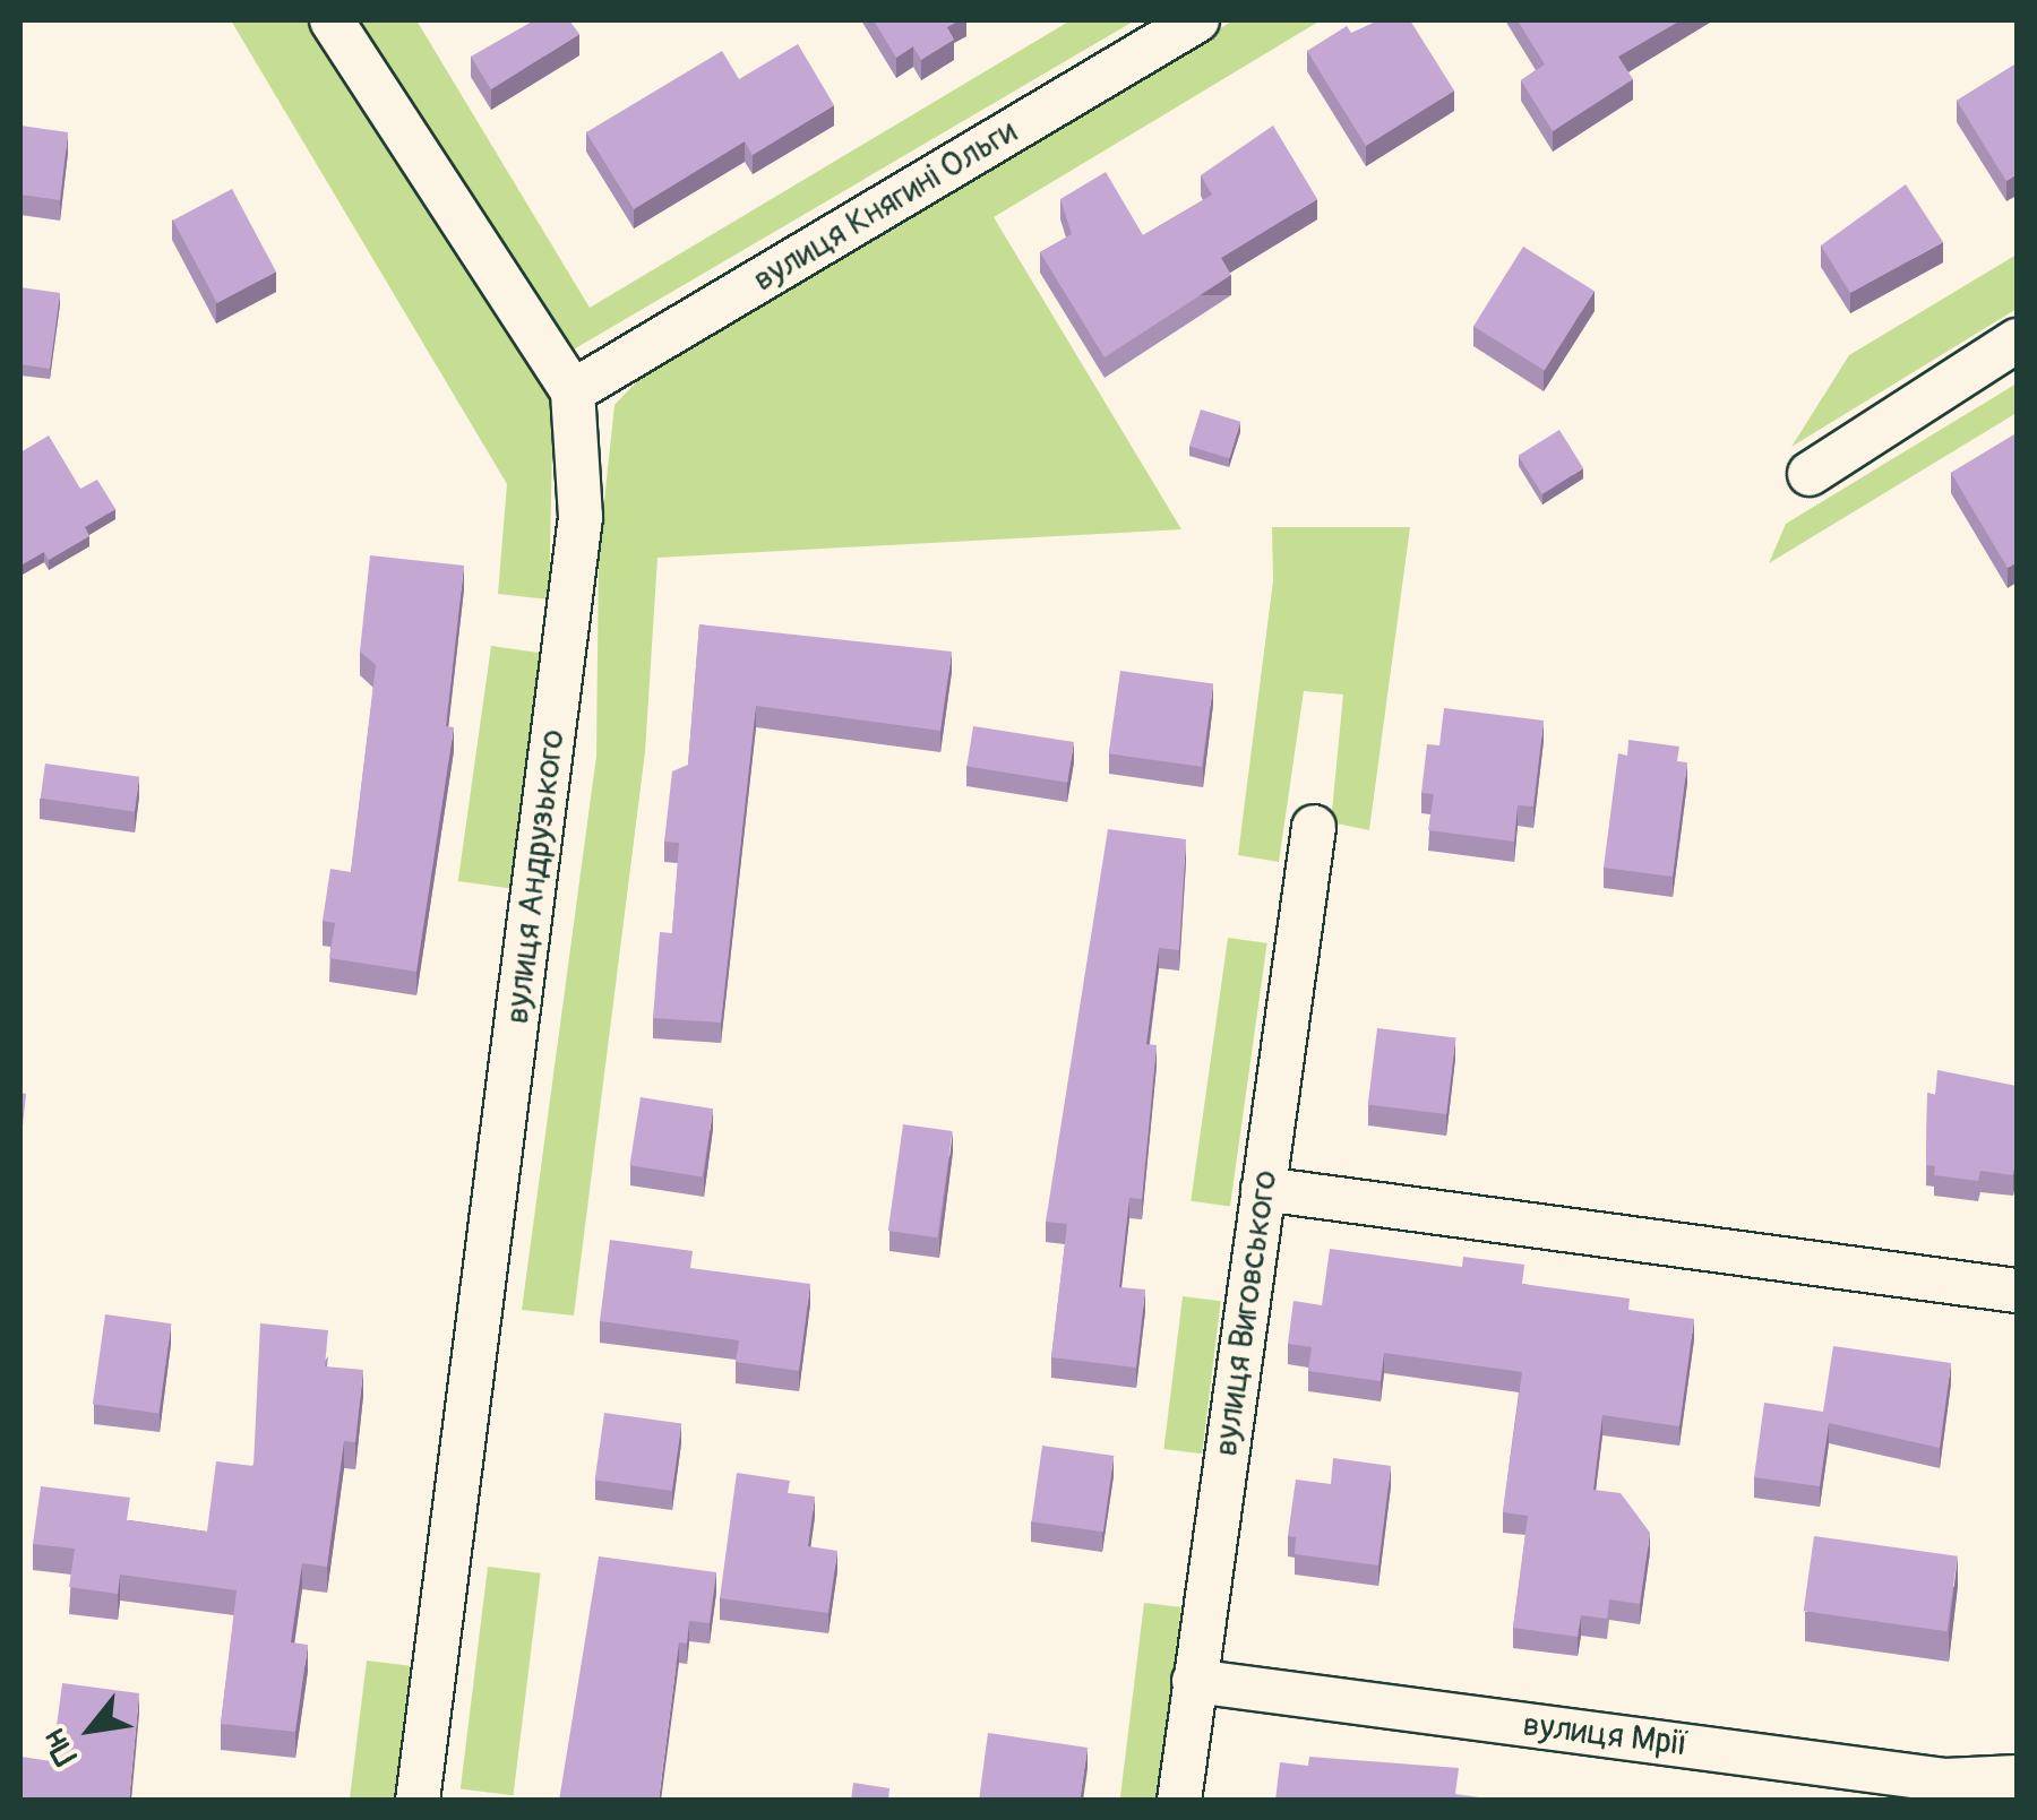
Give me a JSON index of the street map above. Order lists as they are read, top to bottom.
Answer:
{
  "streets": {
    "street": [
      "вулиця Княгині Ольги",
      "вулиця Андрузького",
      "вулиця Виговського",
      "вулиця Мрії"
    ]
  },
  "crossings": [
    ["вулиця Княгині Ольги", "вулиця Андрузького"],
    ["вулиця Виговського", "вулиця Мрії"]
  ],
  "north": "bottom left"
}
